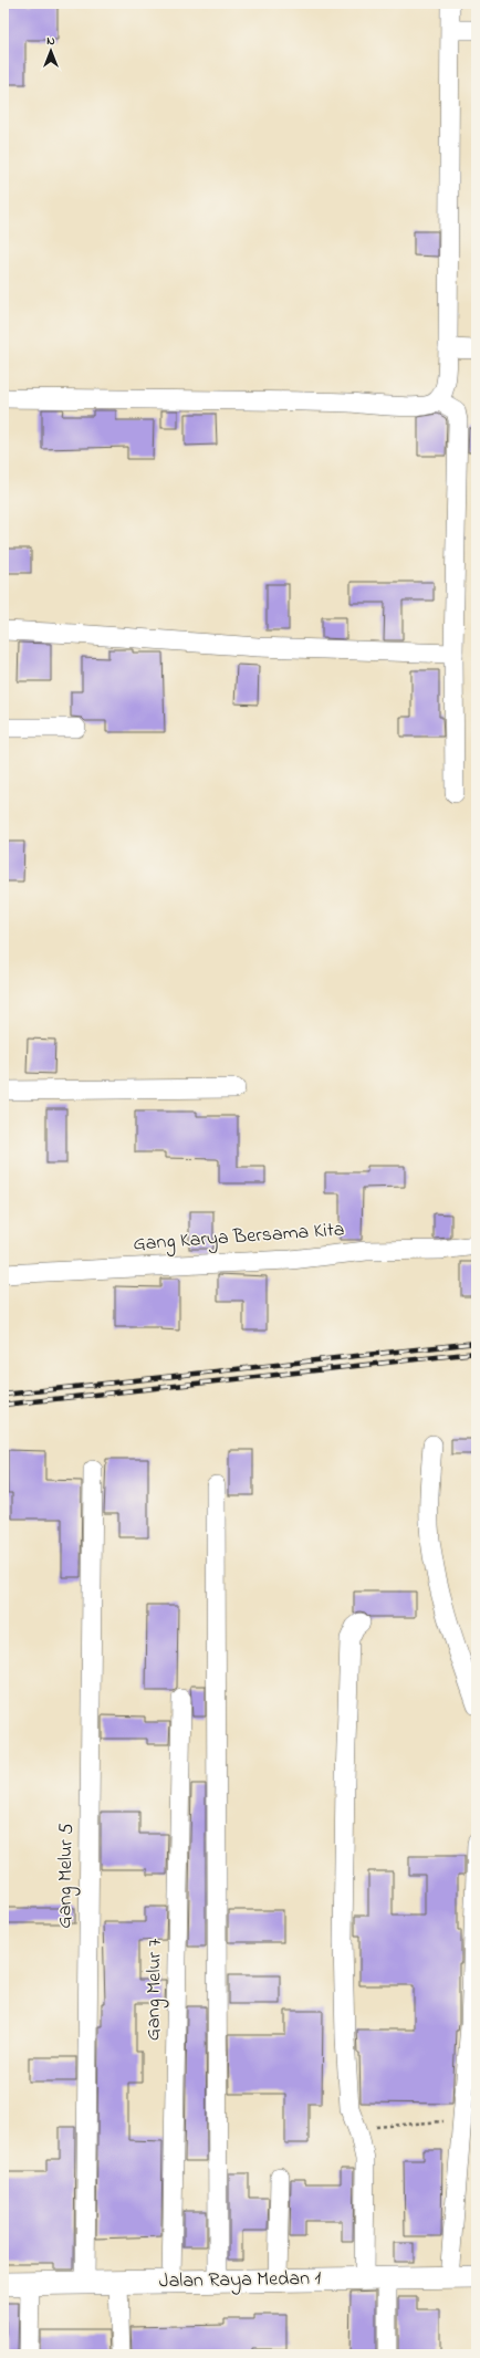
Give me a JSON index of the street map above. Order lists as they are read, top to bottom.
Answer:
{
  "streets": {
    "street": [
      "Gang Karya Bersama Kita",
      "Gang Melur 5",
      "Gang Melur 7",
      "Jalan Raya Medan 1"
    ]
  },
  "crossings": [
    ["Gang Melur 5", "Jalan Raya Medan 1"],
    ["Gang Melur 7", "Jalan Raya Medan 1"]
  ],
  "north": "top"
}
